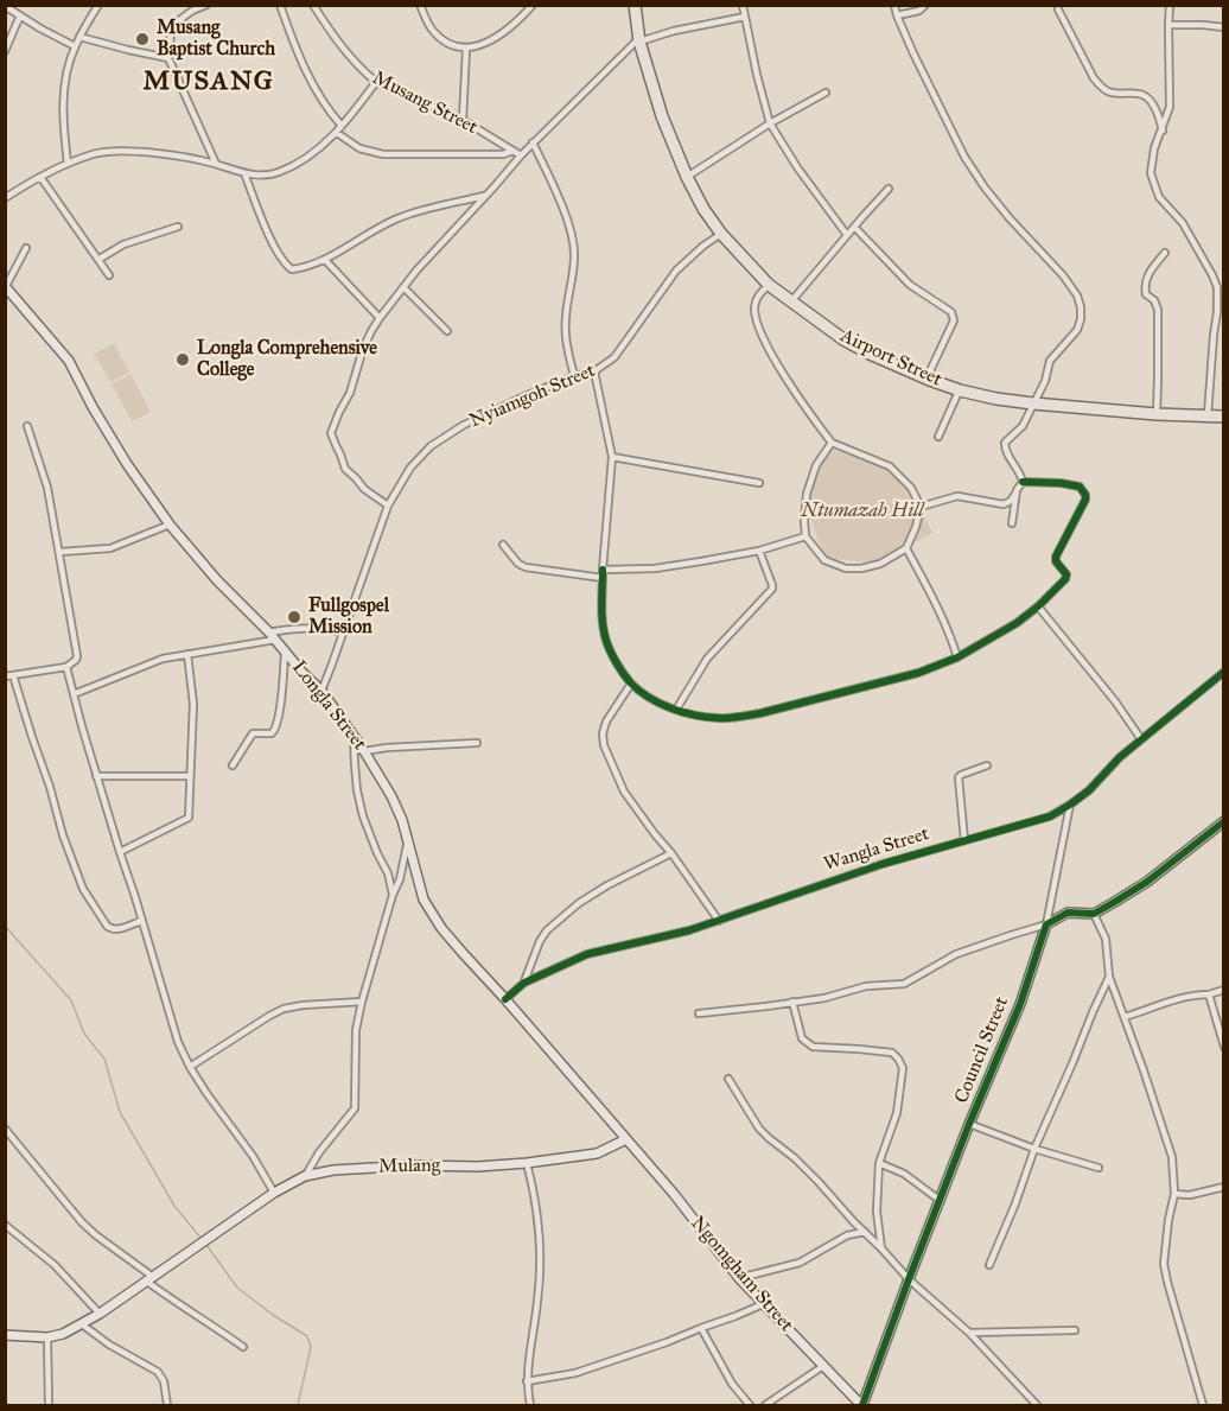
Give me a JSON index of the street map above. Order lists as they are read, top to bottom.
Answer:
{
  "streets": {
    "highway": ["Airport Street"],
    "main road": [
      "Longla Street",
      "Council Street",
      "Mulang",
      "Ngomgham Street"
    ],
    "street": ["Musang Street", "Nyiamgoh Street", "Wangla Street"]
  },
  "crossings": [
    ["Airport Street", "Nyiamgoh Street"],
    ["Nyiamgoh Street", "Longla Street"],
    ["Longla Street", "Wangla Street"],
    ["Longla Street", "Mulang"],
    ["Longla Street", "Ngomgham Street"],
    ["Council Street", "Ngomgham Street"],
    ["Mulang", "Ngomgham Street"]
  ],
  "districts": ["MUSANG"],
  "parks": ["Ntumazah Hill"],
  "places": ["Musang Baptist Church", "Longla Comprehensive College", "Fullgospel Mission"]
}
